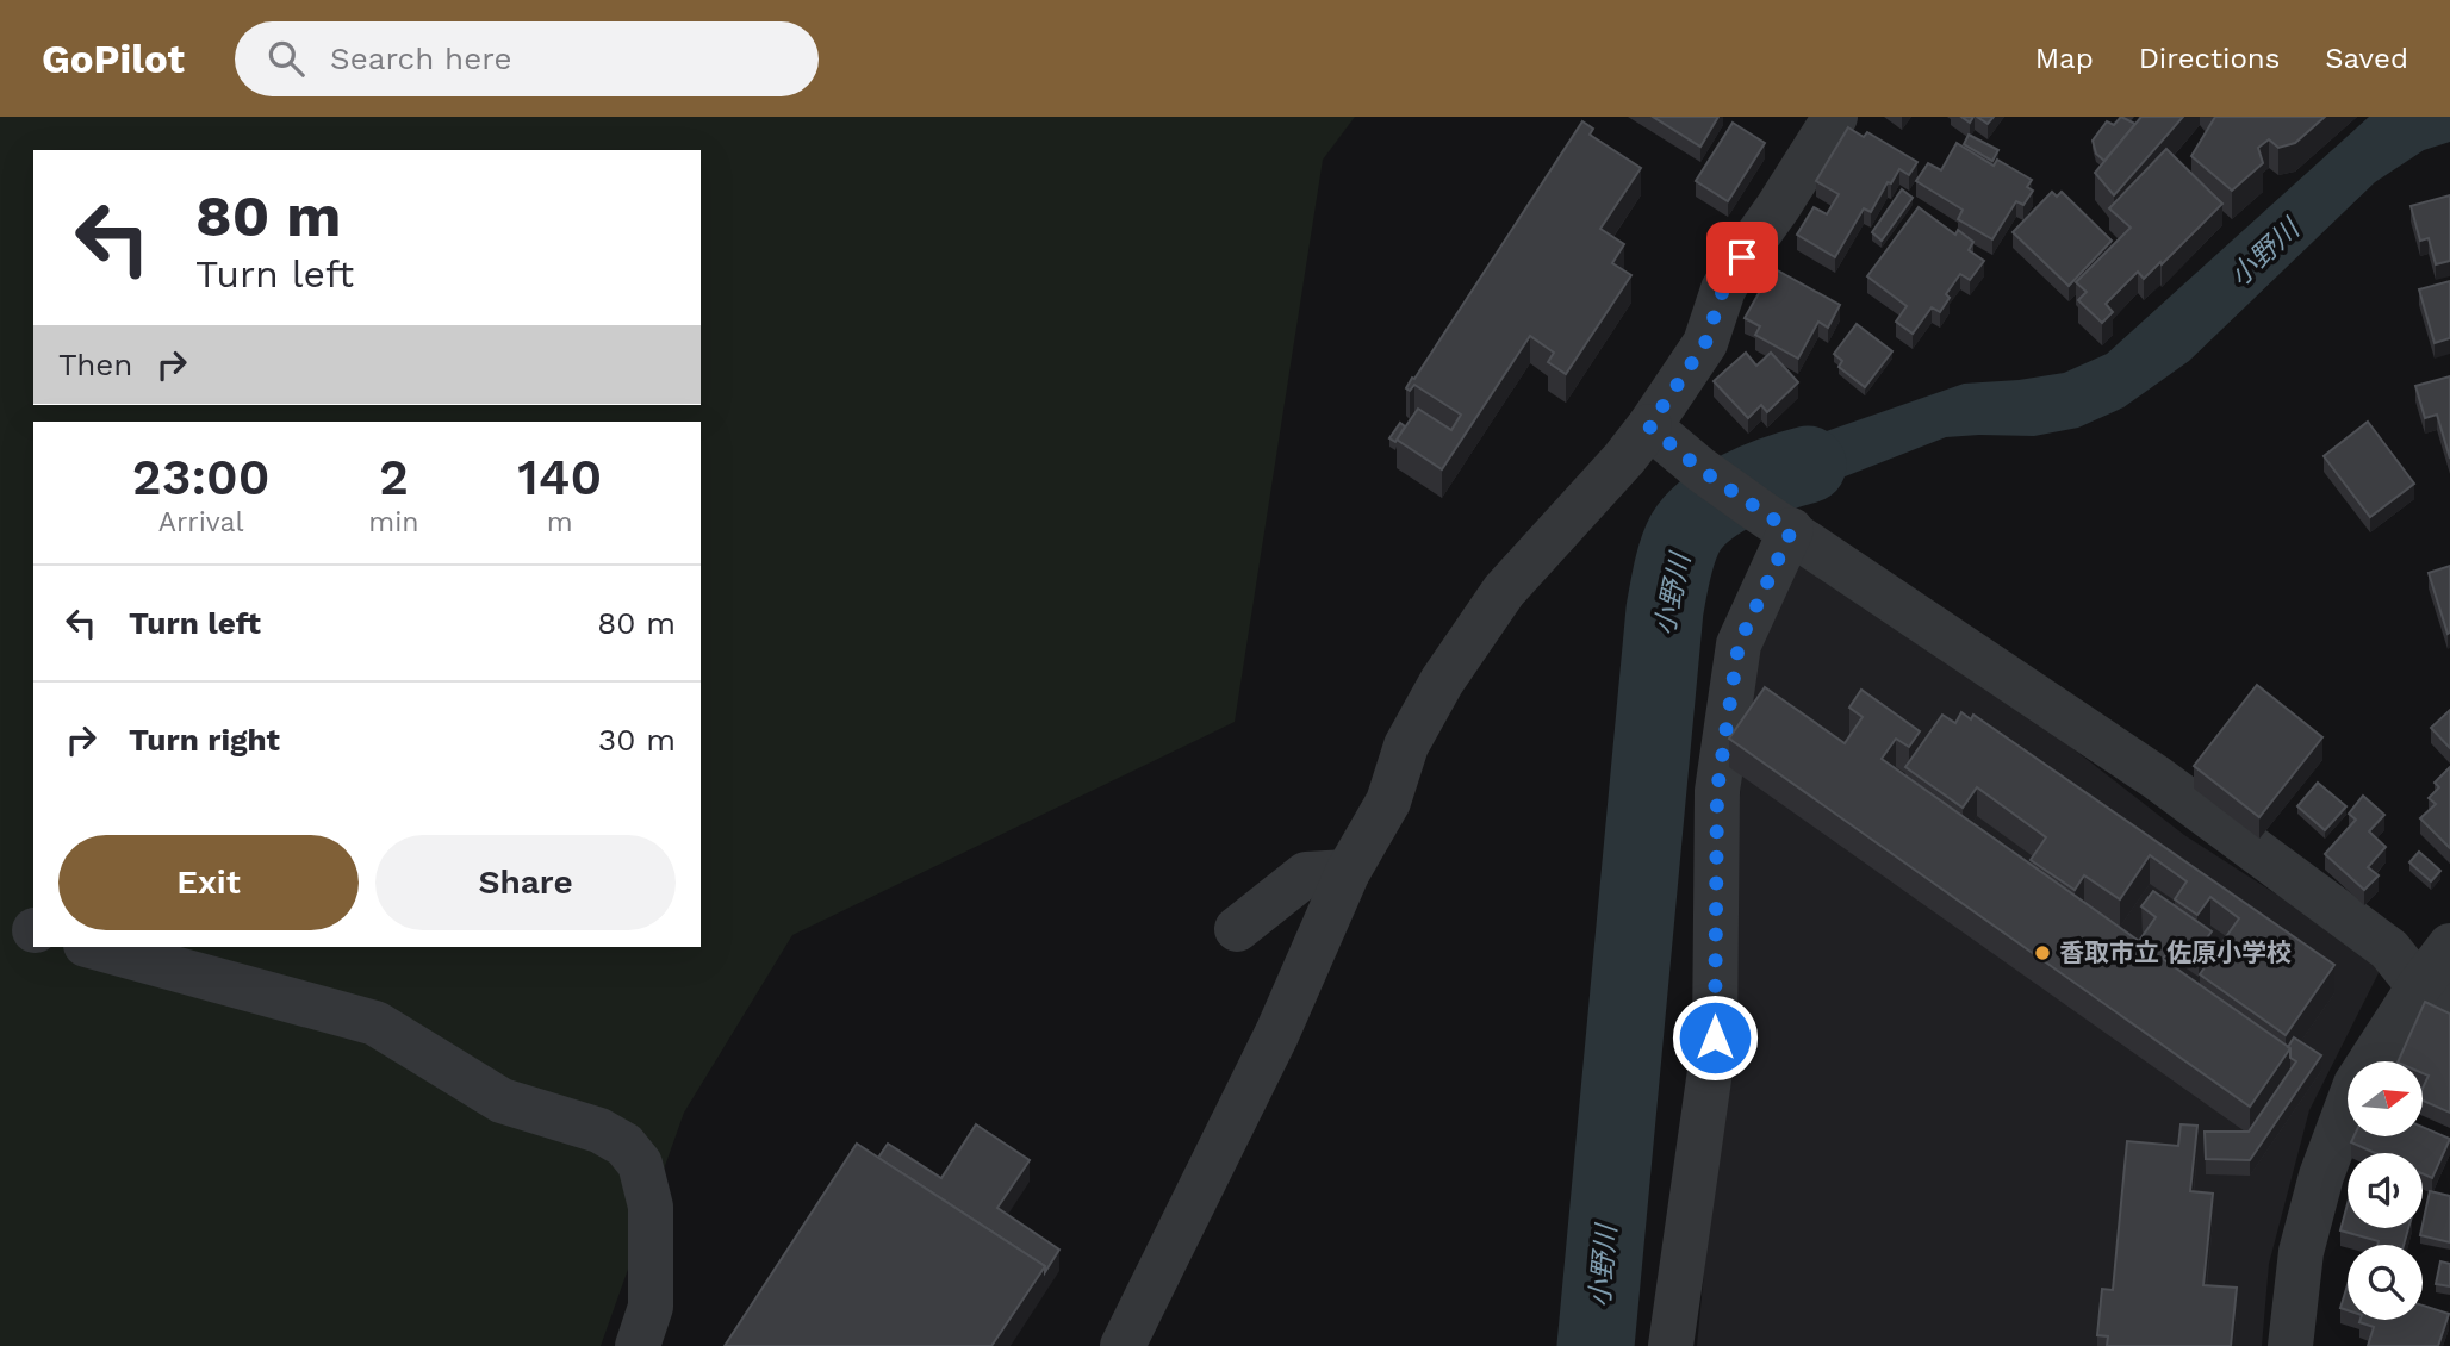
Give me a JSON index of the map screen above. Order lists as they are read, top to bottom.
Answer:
{
  "water": ["小野川"],
  "places": ["香取市立 佐原小学校"],
  "north": "right",
  "page": {
    "header": "GoPilot",
    "search": "Search here",
    "nav": ["Map", "Directions", "Saved"],
    "turn": ["80 m", "Turn left"],
    "then": "Then",
    "eta": [
      "23:00",
      "Arrival",
      "2",
      "min",
      "140",
      "m"
    ],
    "list": [
      {
        "name": "Turn left",
        "value": "80 m"
      },
      {
        "name": "Turn right",
        "value": "30 m"
      }
    ],
    "buttons": ["Exit", "Share"]
  }
}
